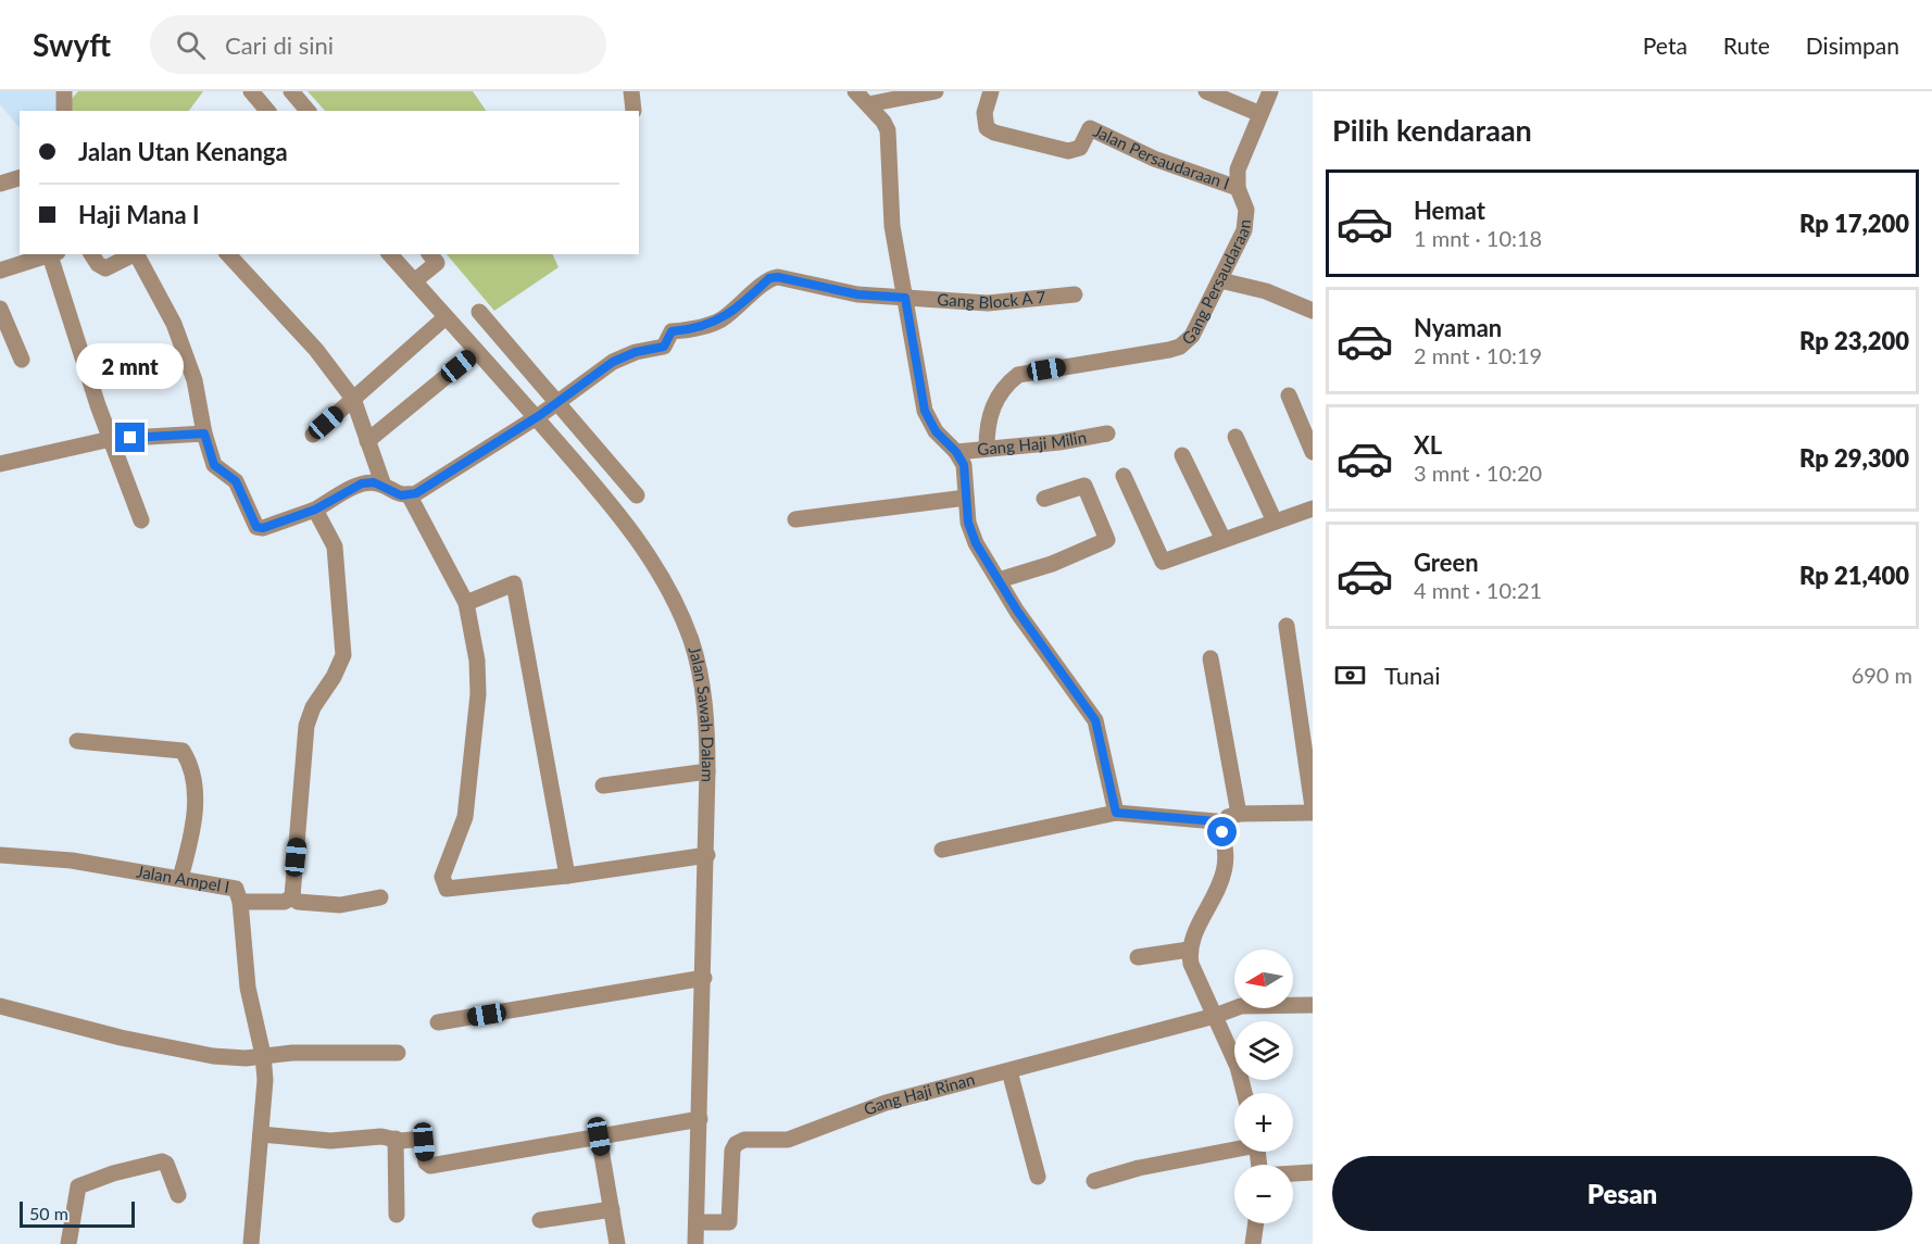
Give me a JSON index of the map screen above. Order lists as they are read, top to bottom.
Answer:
{
  "streets": {
    "street": [
      "Jalan Persaudaraan I",
      "Gang Persaudaraan",
      "Gang Block A 7",
      "Gang Haji Milin",
      "Jalan Sawah Dalam",
      "Jalan Ampel I",
      "Gang Haji Rinan"
    ]
  },
  "crossings": [
    ["Jalan Persaudaraan I", "Gang Persaudaraan"],
    ["Gang Persaudaraan", "Gang Haji Milin"],
    ["Gang Block A 7", "Jalan Sawah Dalam"],
    ["Jalan Sawah Dalam", "Gang Haji Rinan"]
  ],
  "scale_bar": "50 m",
  "north": "left",
  "page": {
    "header": "Swyft",
    "search": "Cari di sini",
    "nav": ["Peta", "Rute", "Disimpan"],
    "heading": "Pilih kendaraan",
    "banner": ["Jalan Utan Kenanga", "Haji Mana I"],
    "list": [
      {
        "name": "Hemat",
        "note": "1 mnt · 10:18",
        "value": "Rp 17,200"
      },
      {
        "name": "Nyaman",
        "note": "2 mnt · 10:19",
        "value": "Rp 23,200"
      },
      {
        "name": "XL",
        "note": "3 mnt · 10:20",
        "value": "Rp 29,300"
      },
      {
        "name": "Green",
        "note": "4 mnt · 10:21",
        "value": "Rp 21,400"
      }
    ],
    "bubble": "2 mnt",
    "pay": ["Tunai", "690 m"],
    "map_buttons": ["+", "−"],
    "buttons": "Pesan",
    "scale": "50 m"
  }
}
